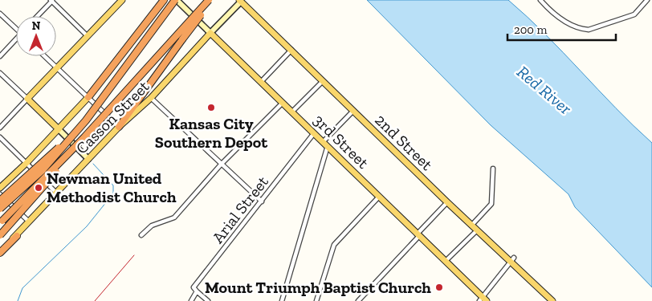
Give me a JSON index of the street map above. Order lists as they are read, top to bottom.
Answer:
{
  "streets": {
    "main road": ["Casson Street", "3rd Street", "2nd Street"],
    "street": ["Arial Street"]
  },
  "crossings": [
    ["Casson Street", "3rd Street"],
    ["Casson Street", "2nd Street"],
    ["3rd Street", "Arial Street"]
  ],
  "water": ["Red River"],
  "places": ["Kansas City Southern Depot", "Newman United Methodist Church", "Mount Triumph Baptist Church"],
  "scale_bar": "200 m",
  "north": "top"
}
